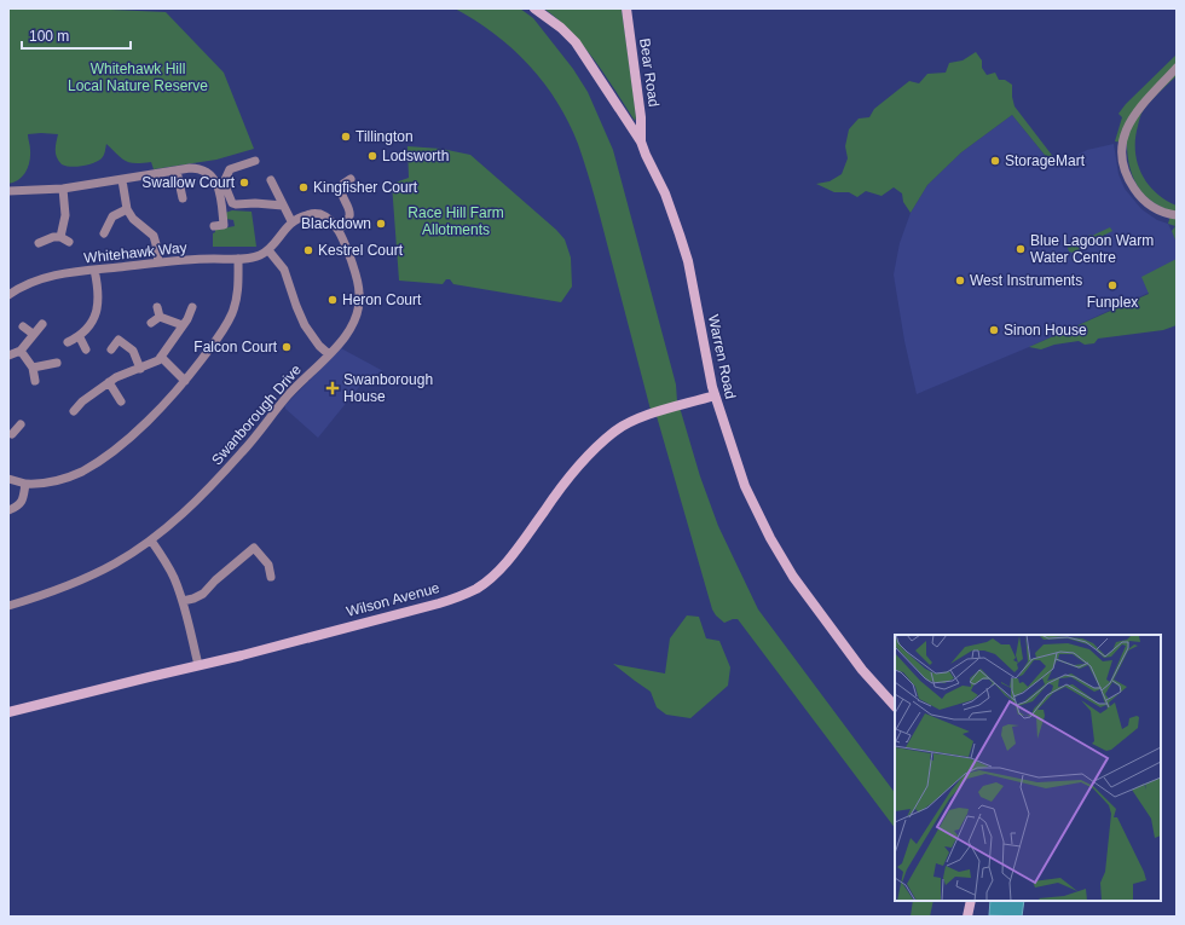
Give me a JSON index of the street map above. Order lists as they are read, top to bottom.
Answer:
{
  "streets": {
    "street": [
      "Bear Road",
      "Whitehawk Way",
      "Warren Road",
      "Swanborough Drive",
      "Wilson Avenue"
    ]
  },
  "crossings": [
    ["Bear Road", "Warren Road"],
    ["Warren Road", "Wilson Avenue"]
  ],
  "parks": ["Whitehawk Hill Local Nature Reserve", "Race Hill Farm Allotments"],
  "places": {
    "other": [
      "Tillington",
      "Lodsworth",
      "StorageMart",
      "Swallow Court",
      "Kingfisher Court",
      "Blackdown",
      "Blue Lagoon Warm Water Centre",
      "Kestrel Court",
      "West Instruments",
      "Funplex",
      "Heron Court",
      "Sinon House",
      "Falcon Court"
    ],
    "health": ["Swanborough House"]
  },
  "scale_bar": "100 m"
}
